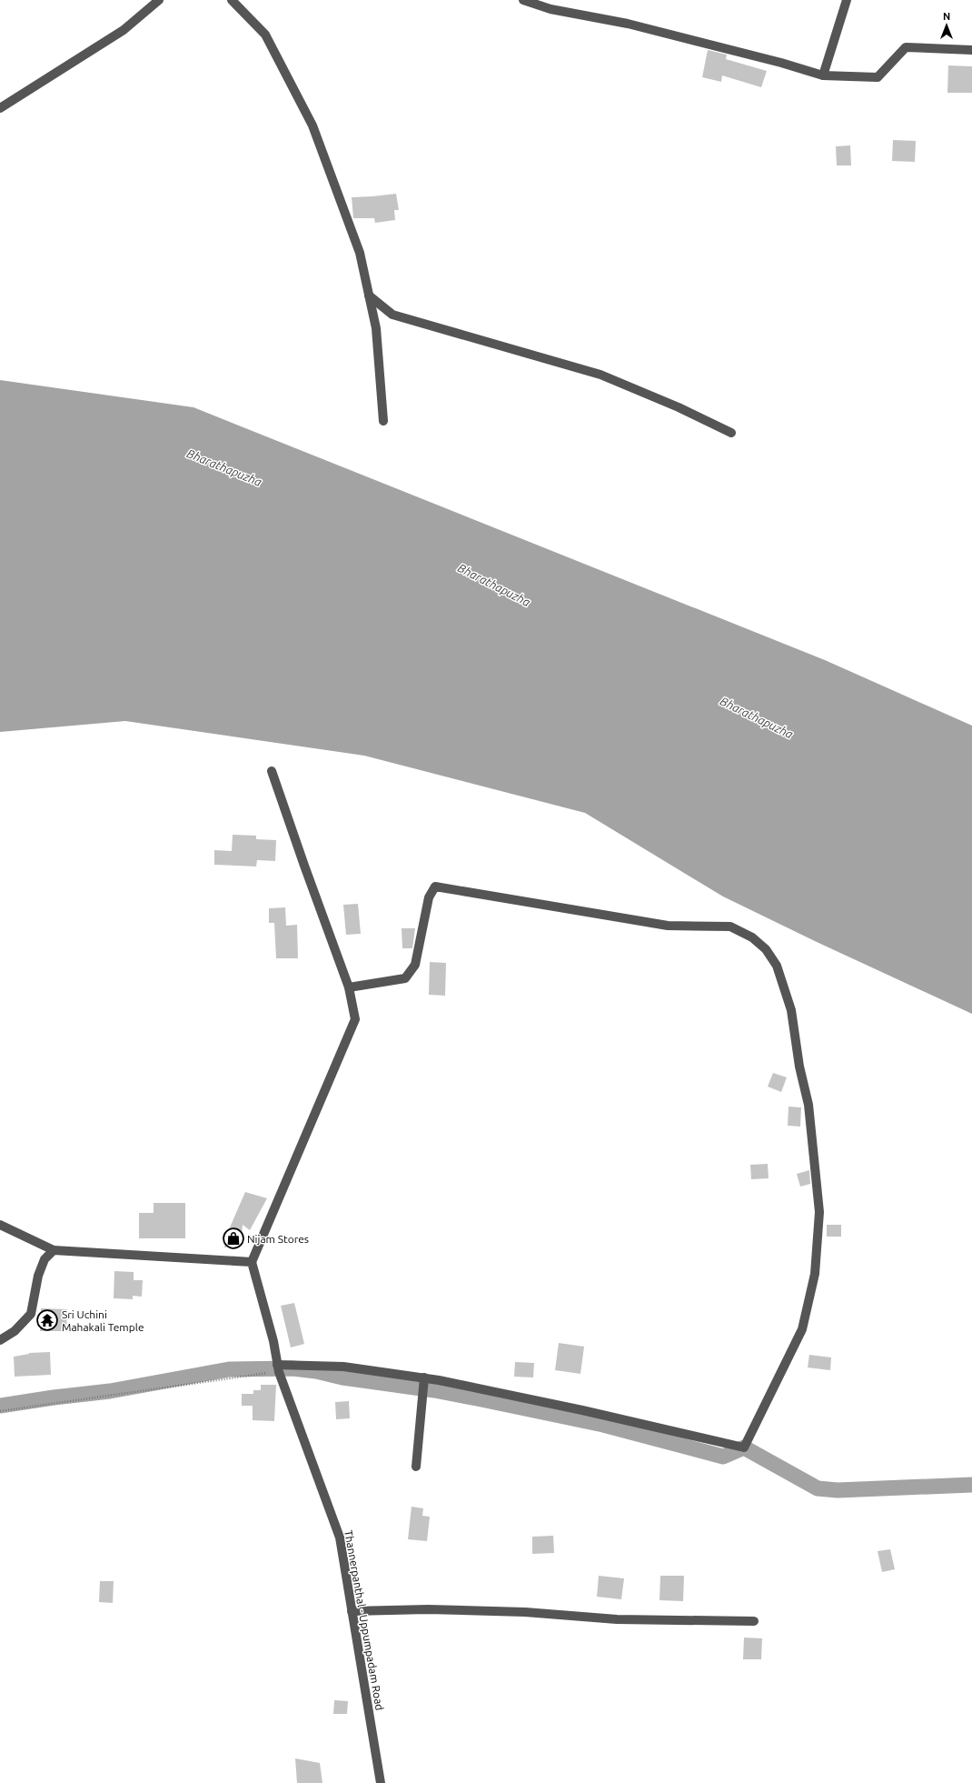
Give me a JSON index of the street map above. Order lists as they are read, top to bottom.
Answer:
{
  "streets": {
    "street": ["Thannerpanthal - Uppumpadam Road"]
  },
  "water": ["Bharathapuzha"],
  "places": {
    "shop": ["Nijam Stores"],
    "temple": ["Sri Uchini Mahakali Temple"]
  },
  "north": "top"
}
